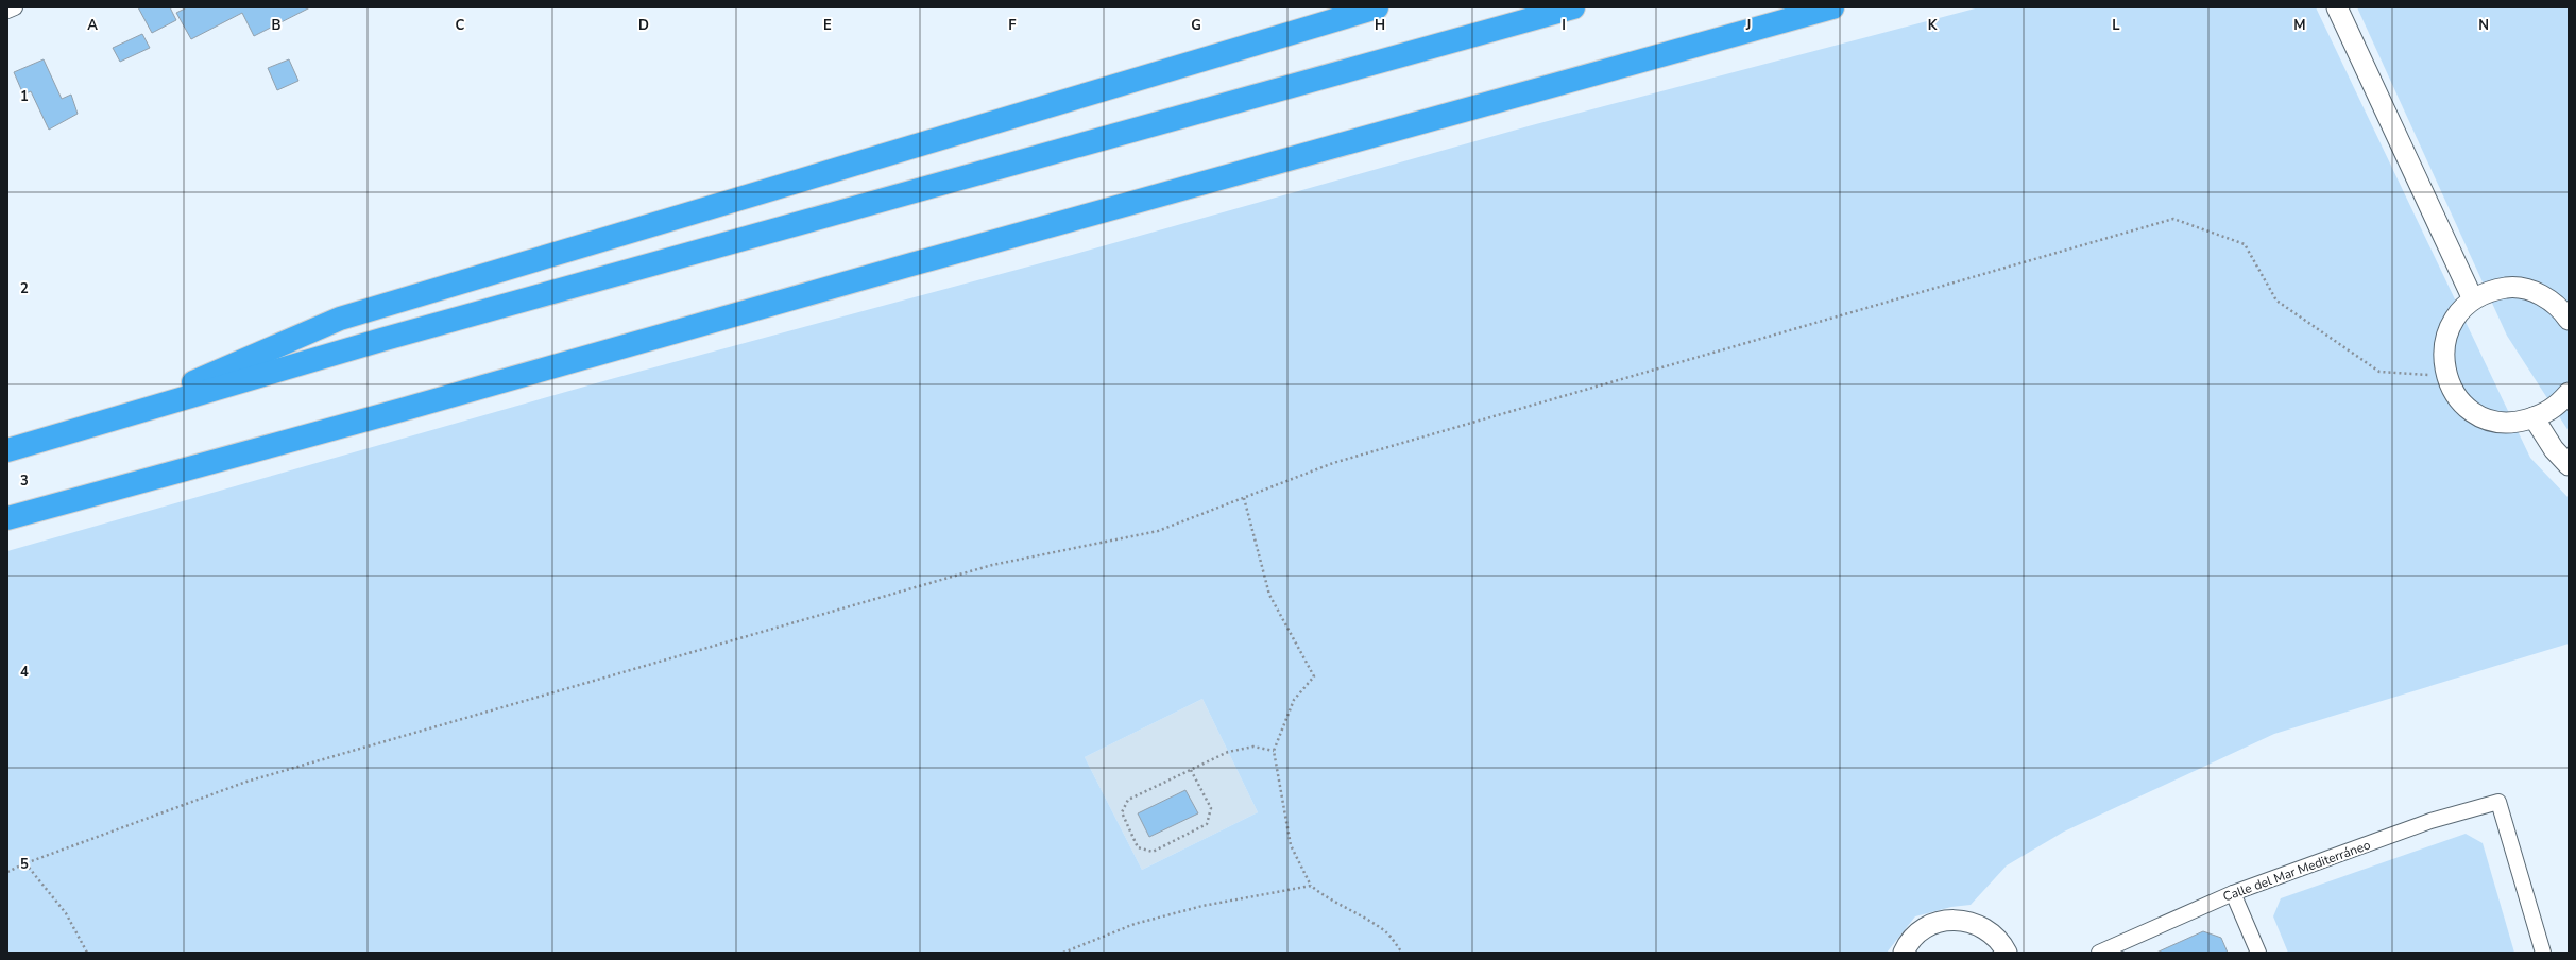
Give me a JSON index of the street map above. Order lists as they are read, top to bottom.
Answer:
{
  "streets": {
    "street": ["Calle del Mar Mediterráneo"]
  },
  "grid": {
    "columns": [
      "A",
      "B",
      "C",
      "D",
      "E",
      "F",
      "G",
      "H",
      "I",
      "J",
      "K",
      "L",
      "M",
      "N"
    ],
    "rows": [
      "1",
      "2",
      "3",
      "4",
      "5"
    ]
  }
}
